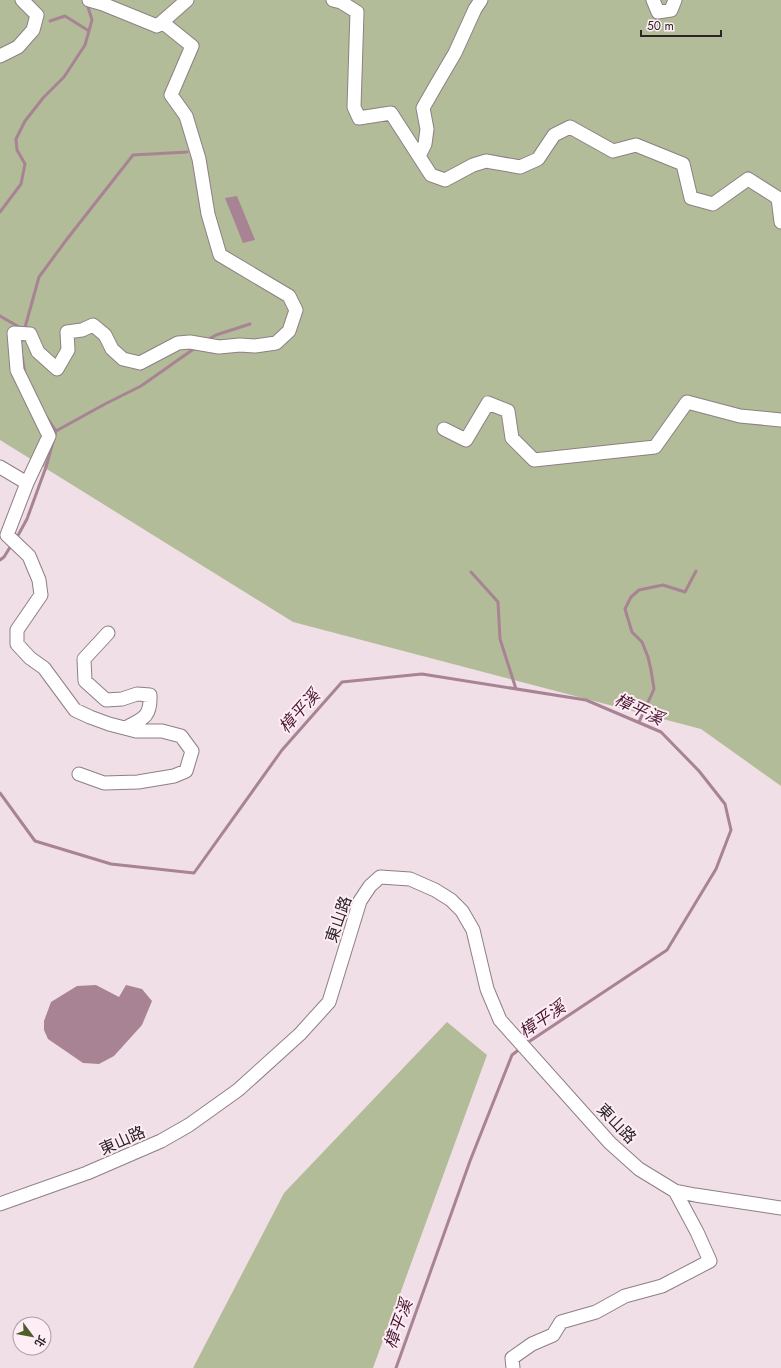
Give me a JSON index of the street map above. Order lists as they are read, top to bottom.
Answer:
{
  "streets": {
    "street": ["東山路"]
  },
  "water": ["樟平溪"],
  "scale_bar": "50 m",
  "north": "bottom right"
}
